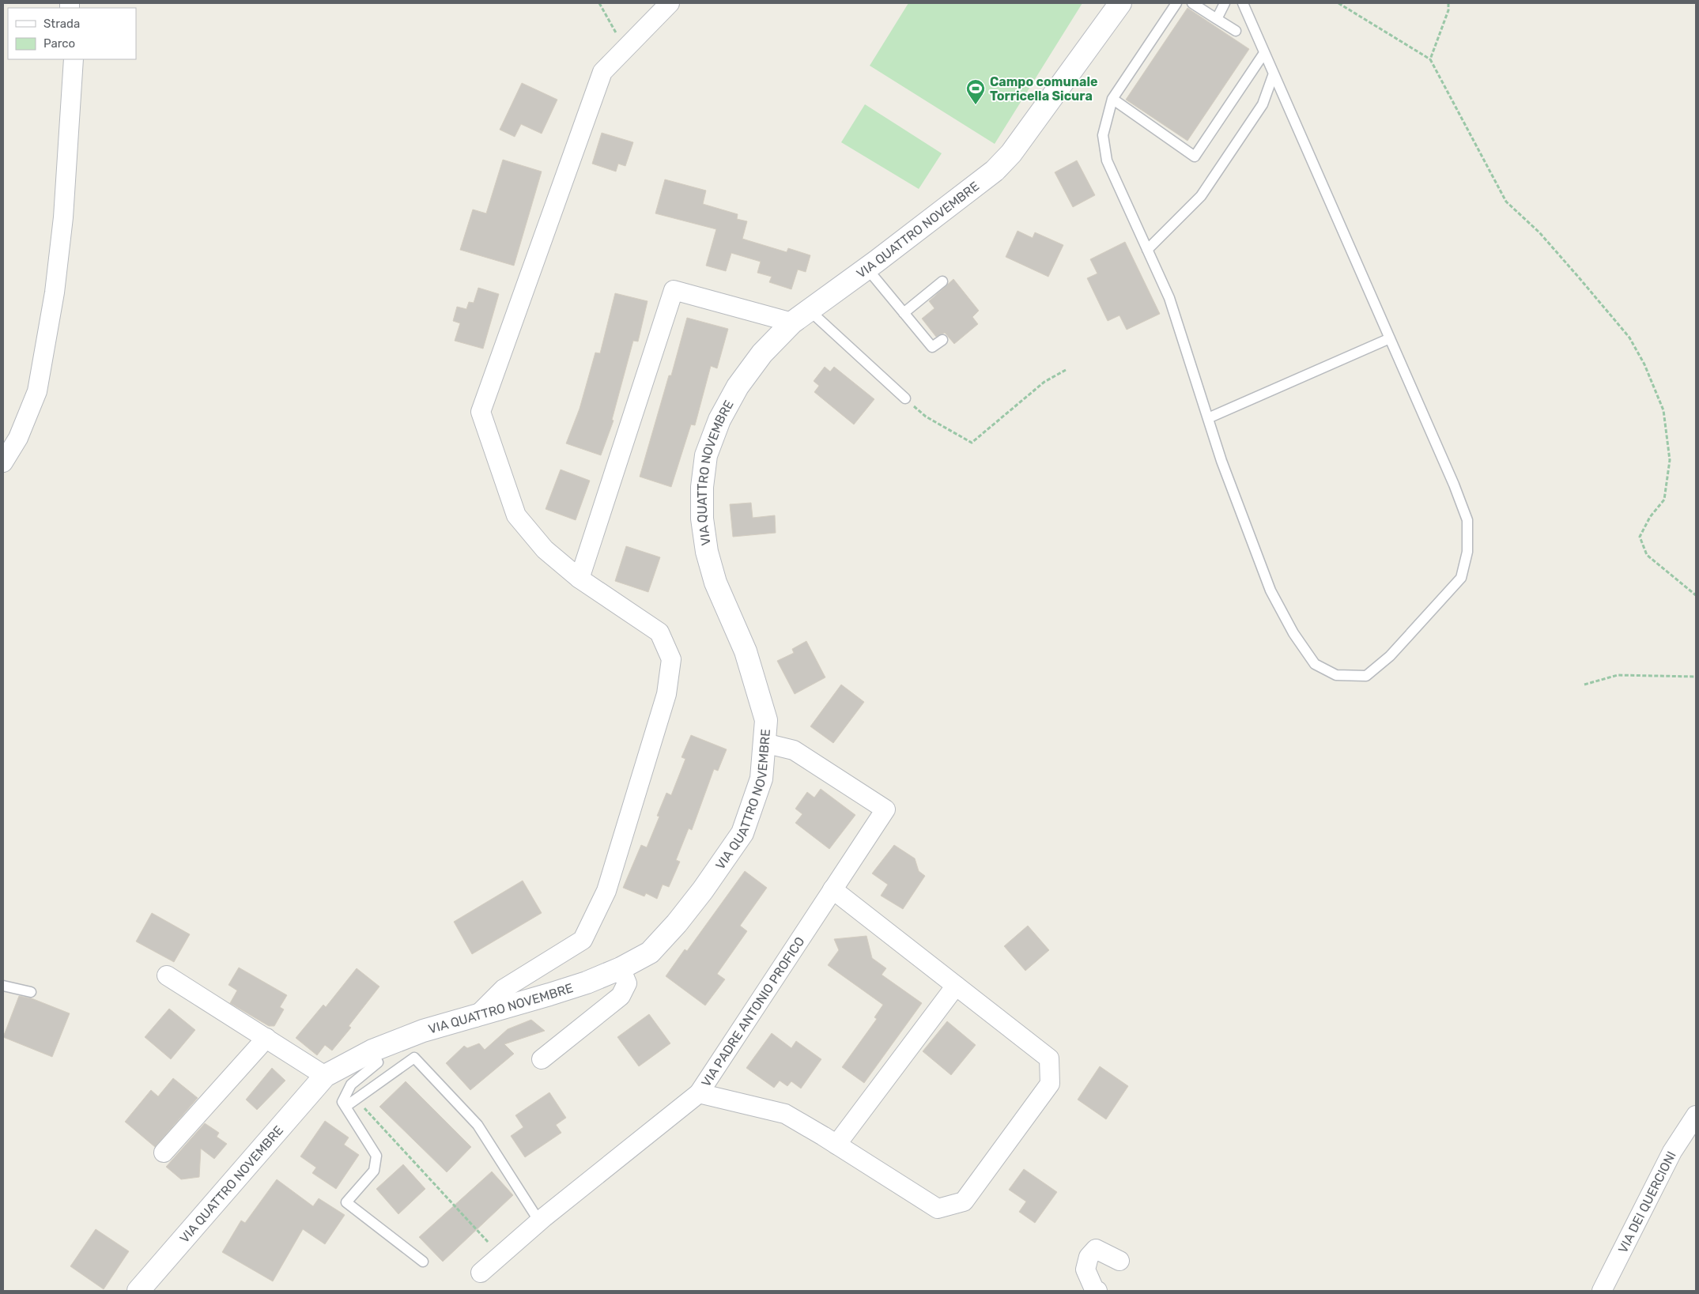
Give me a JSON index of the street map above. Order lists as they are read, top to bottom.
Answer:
{
  "streets": {
    "main road": ["VIA QUATTRO NOVEMBRE"],
    "street": ["VIA PADRE ANTONIO PROFICO", "VIA DEI QUERCIONI"]
  },
  "crossings": [
    ["VIA QUATTRO NOVEMBRE", "VIA PADRE ANTONIO PROFICO"]
  ],
  "places": {
    "sports": ["Campo comunale Torricella Sicura"]
  },
  "legend": ["Strada", "Parco"]
}
